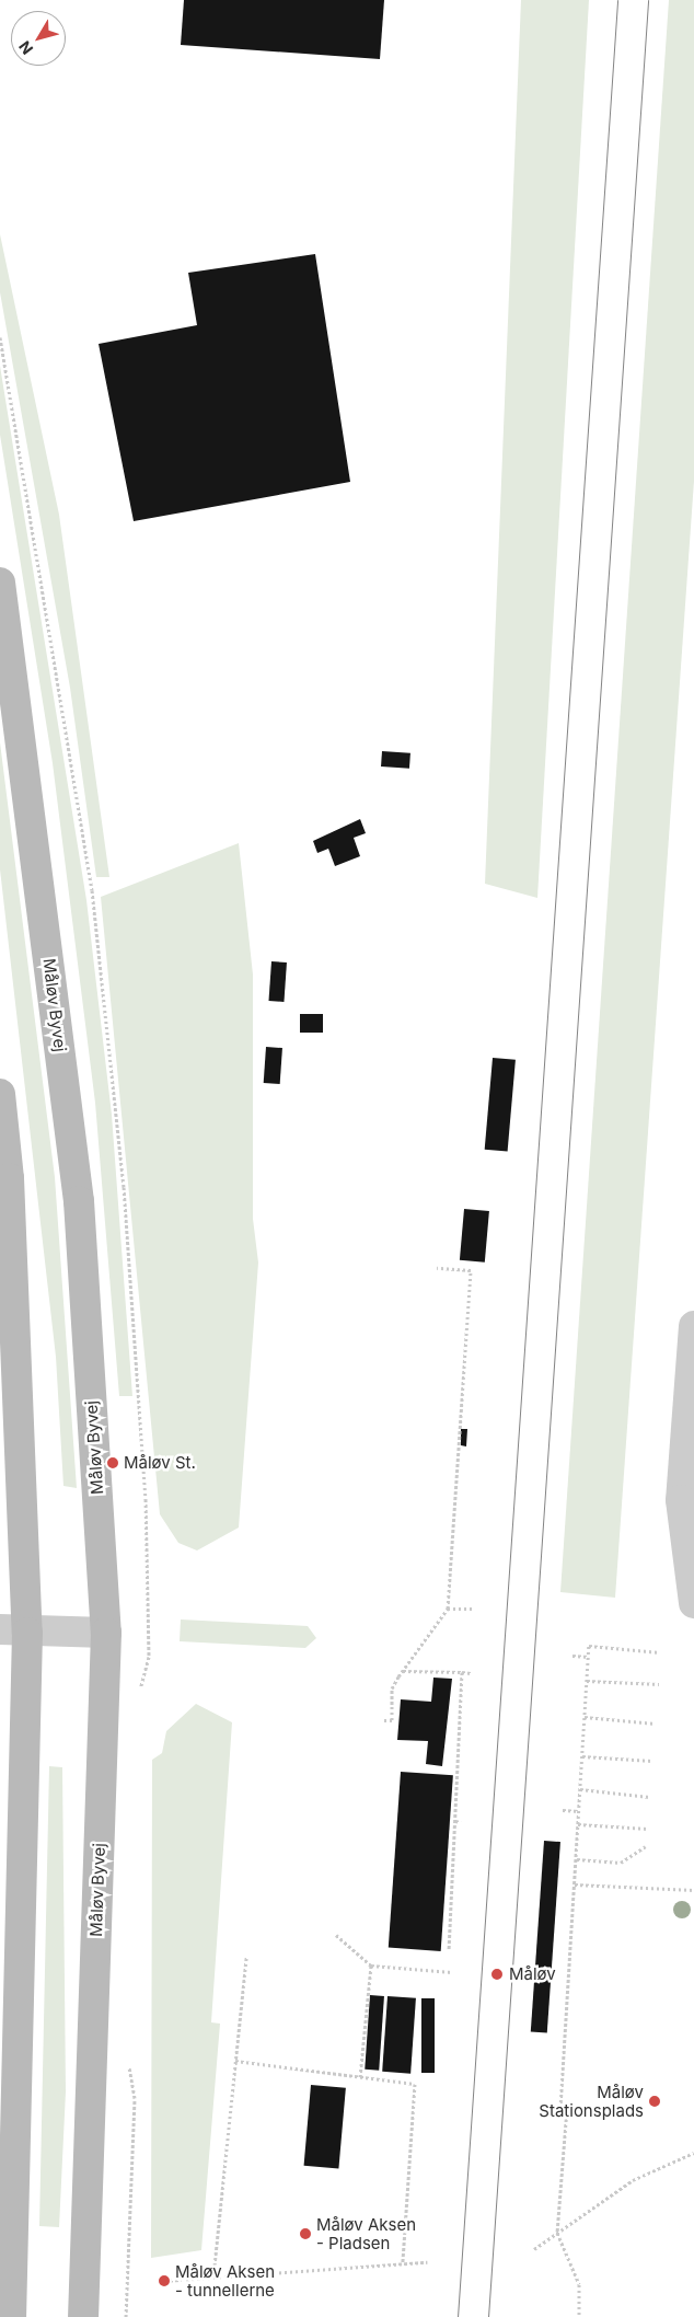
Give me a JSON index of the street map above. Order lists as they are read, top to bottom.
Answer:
{
  "streets": {
    "main road": ["Måløv Byvej"]
  },
  "places": [
    "Måløv St.",
    "Måløv",
    "Måløv Stationsplads",
    "Måløv Aksen - Pladsen",
    "Måløv Aksen - tunnellerne"
  ],
  "north": "bottom left"
}
